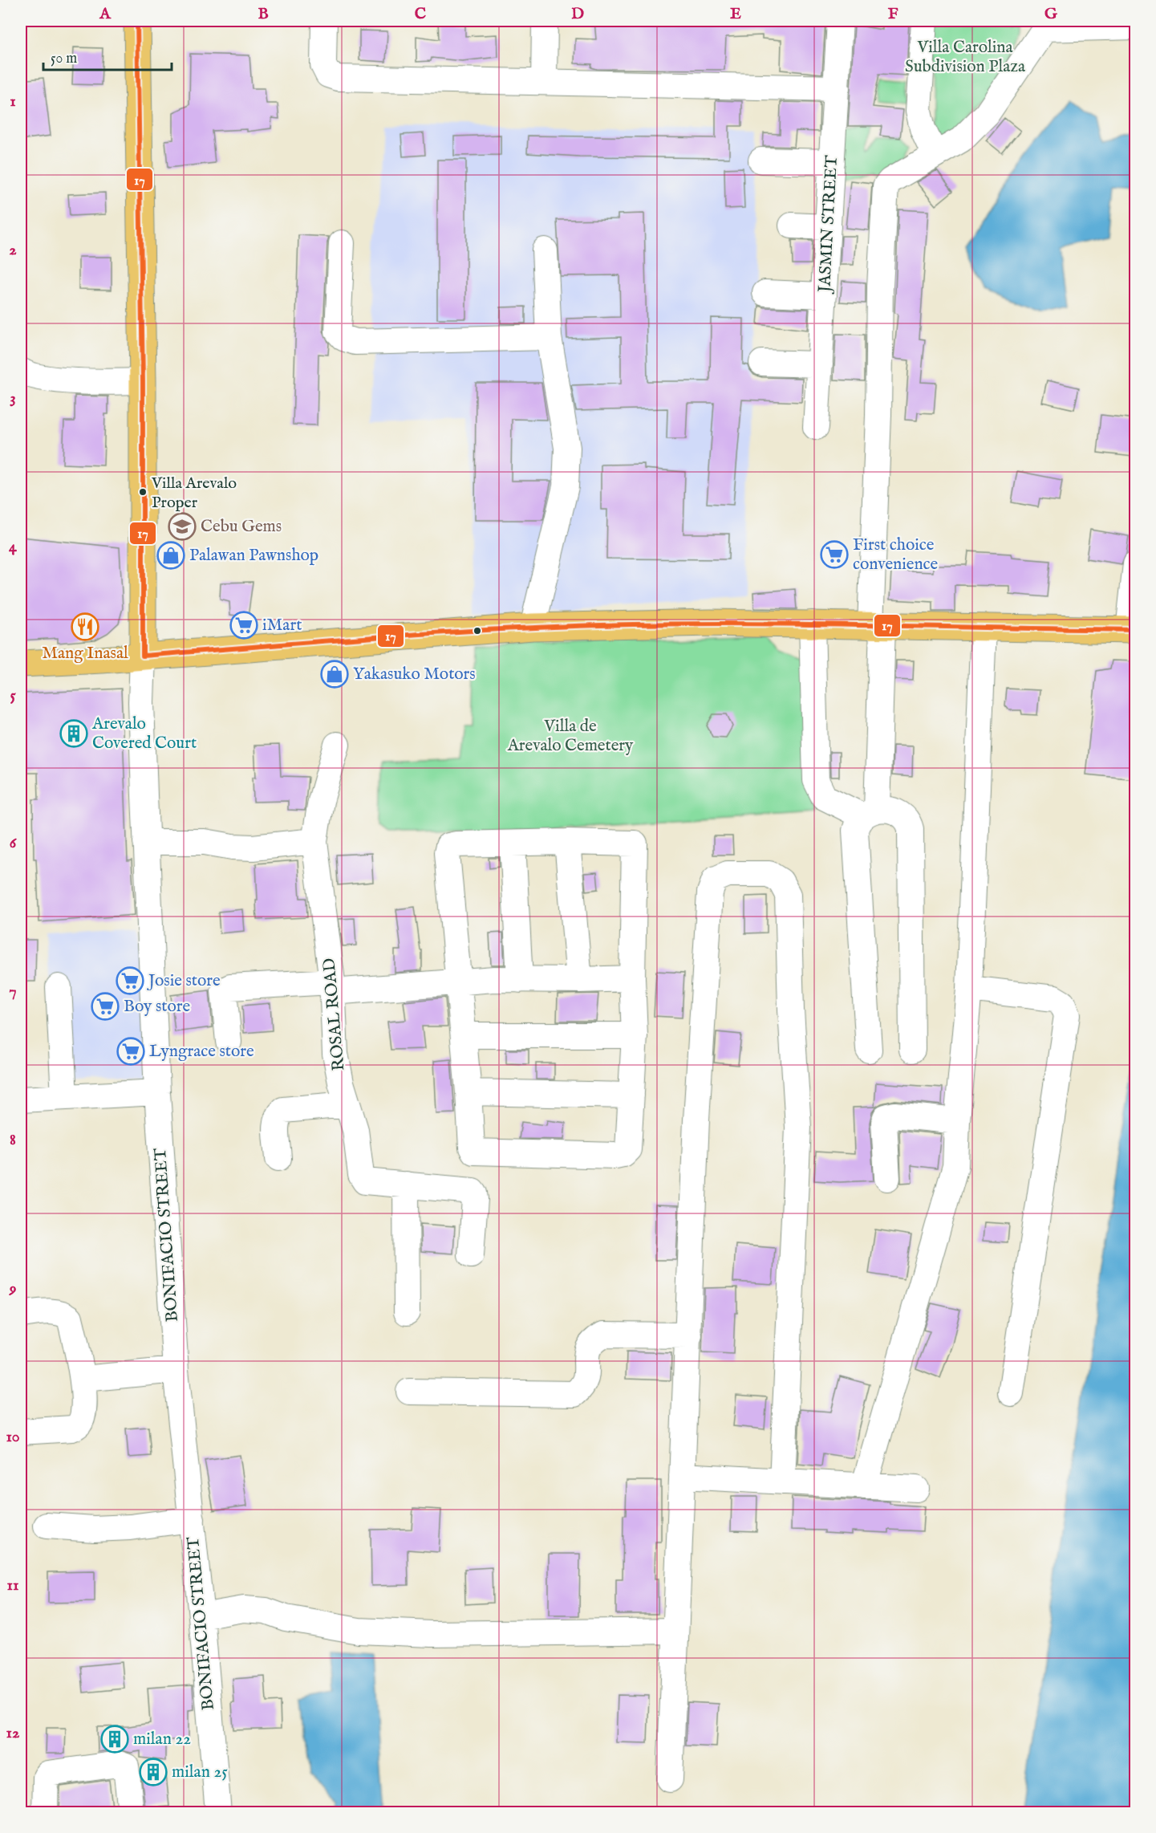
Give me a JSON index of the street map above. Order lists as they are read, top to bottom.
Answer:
{
  "streets": {
    "street": ["JASMIN STREET", "ROSAL ROAD", "BONIFACIO STREET"]
  },
  "parks": ["Villa Carolina Subdivision Plaza", "Villa de Arevalo Cemetery"],
  "places": {
    "other": ["Villa Arevalo Proper"],
    "school or university": ["Cebu Gems"],
    "supermarket": [
      "First choice convenience",
      "iMart",
      "Josie store",
      "Boy store",
      "Lyngrace store"
    ],
    "shop": ["Palawan Pawnshop", "Yakasuko Motors"],
    "restaurant": ["Mang Inasal"],
    "building": ["Arevalo Covered Court", "milan 22", "milan 25"]
  },
  "lines": ["transit line 17"],
  "scale_bar": "50 m",
  "grid": {
    "columns": [
      "A",
      "B",
      "C",
      "D",
      "E",
      "F",
      "G"
    ],
    "rows": [
      "1",
      "2",
      "3",
      "4",
      "5",
      "6",
      "7",
      "8",
      "9",
      "10",
      "11",
      "12"
    ]
  }
}
